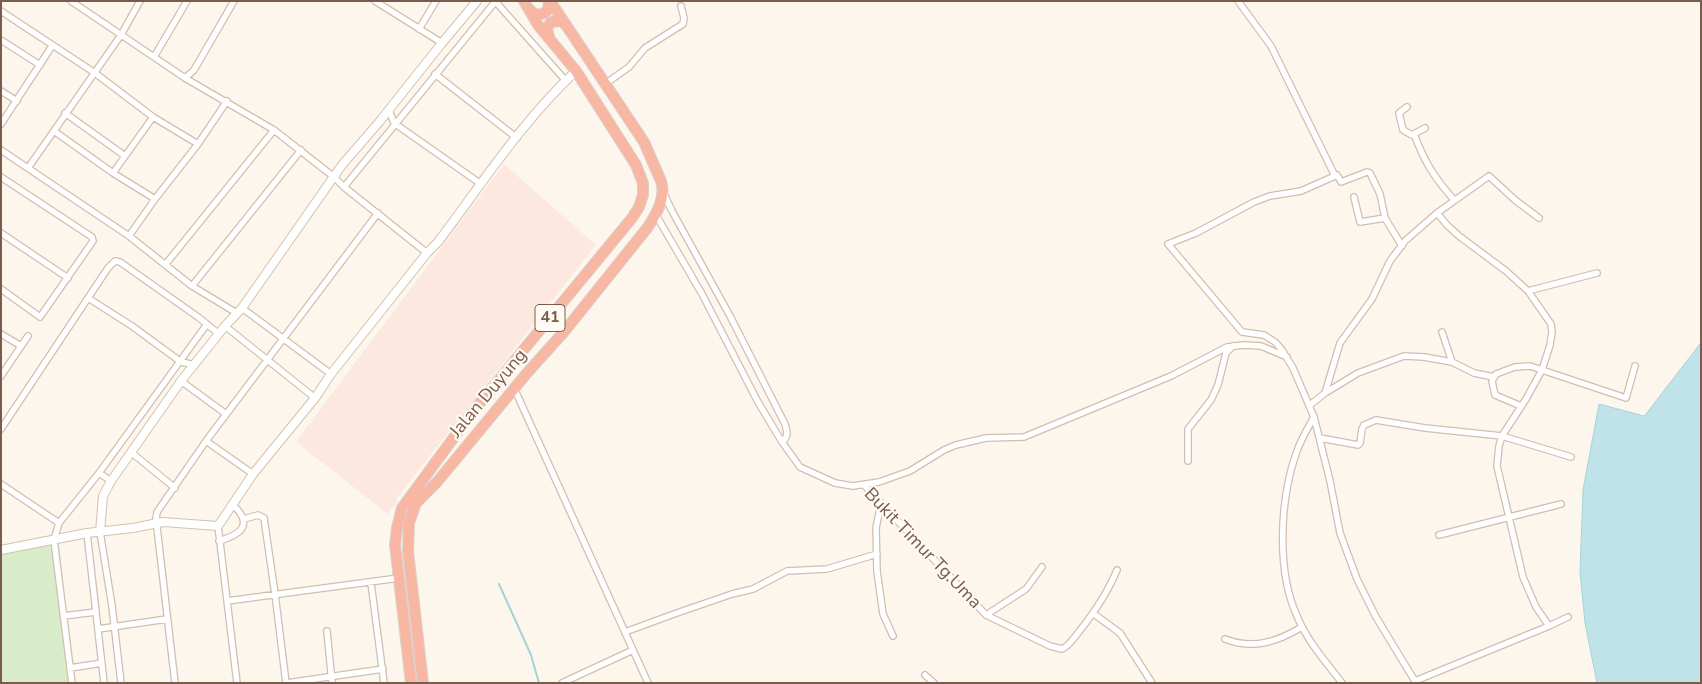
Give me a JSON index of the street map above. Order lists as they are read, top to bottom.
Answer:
{
  "streets": {
    "highway": ["41", "Jalan Duyung"],
    "street": ["Bukit Timur Tg.Uma"]
  },
  "crossings": [
    ["Jalan Duyung", "Bukit Timur Tg.Uma"]
  ]
}
